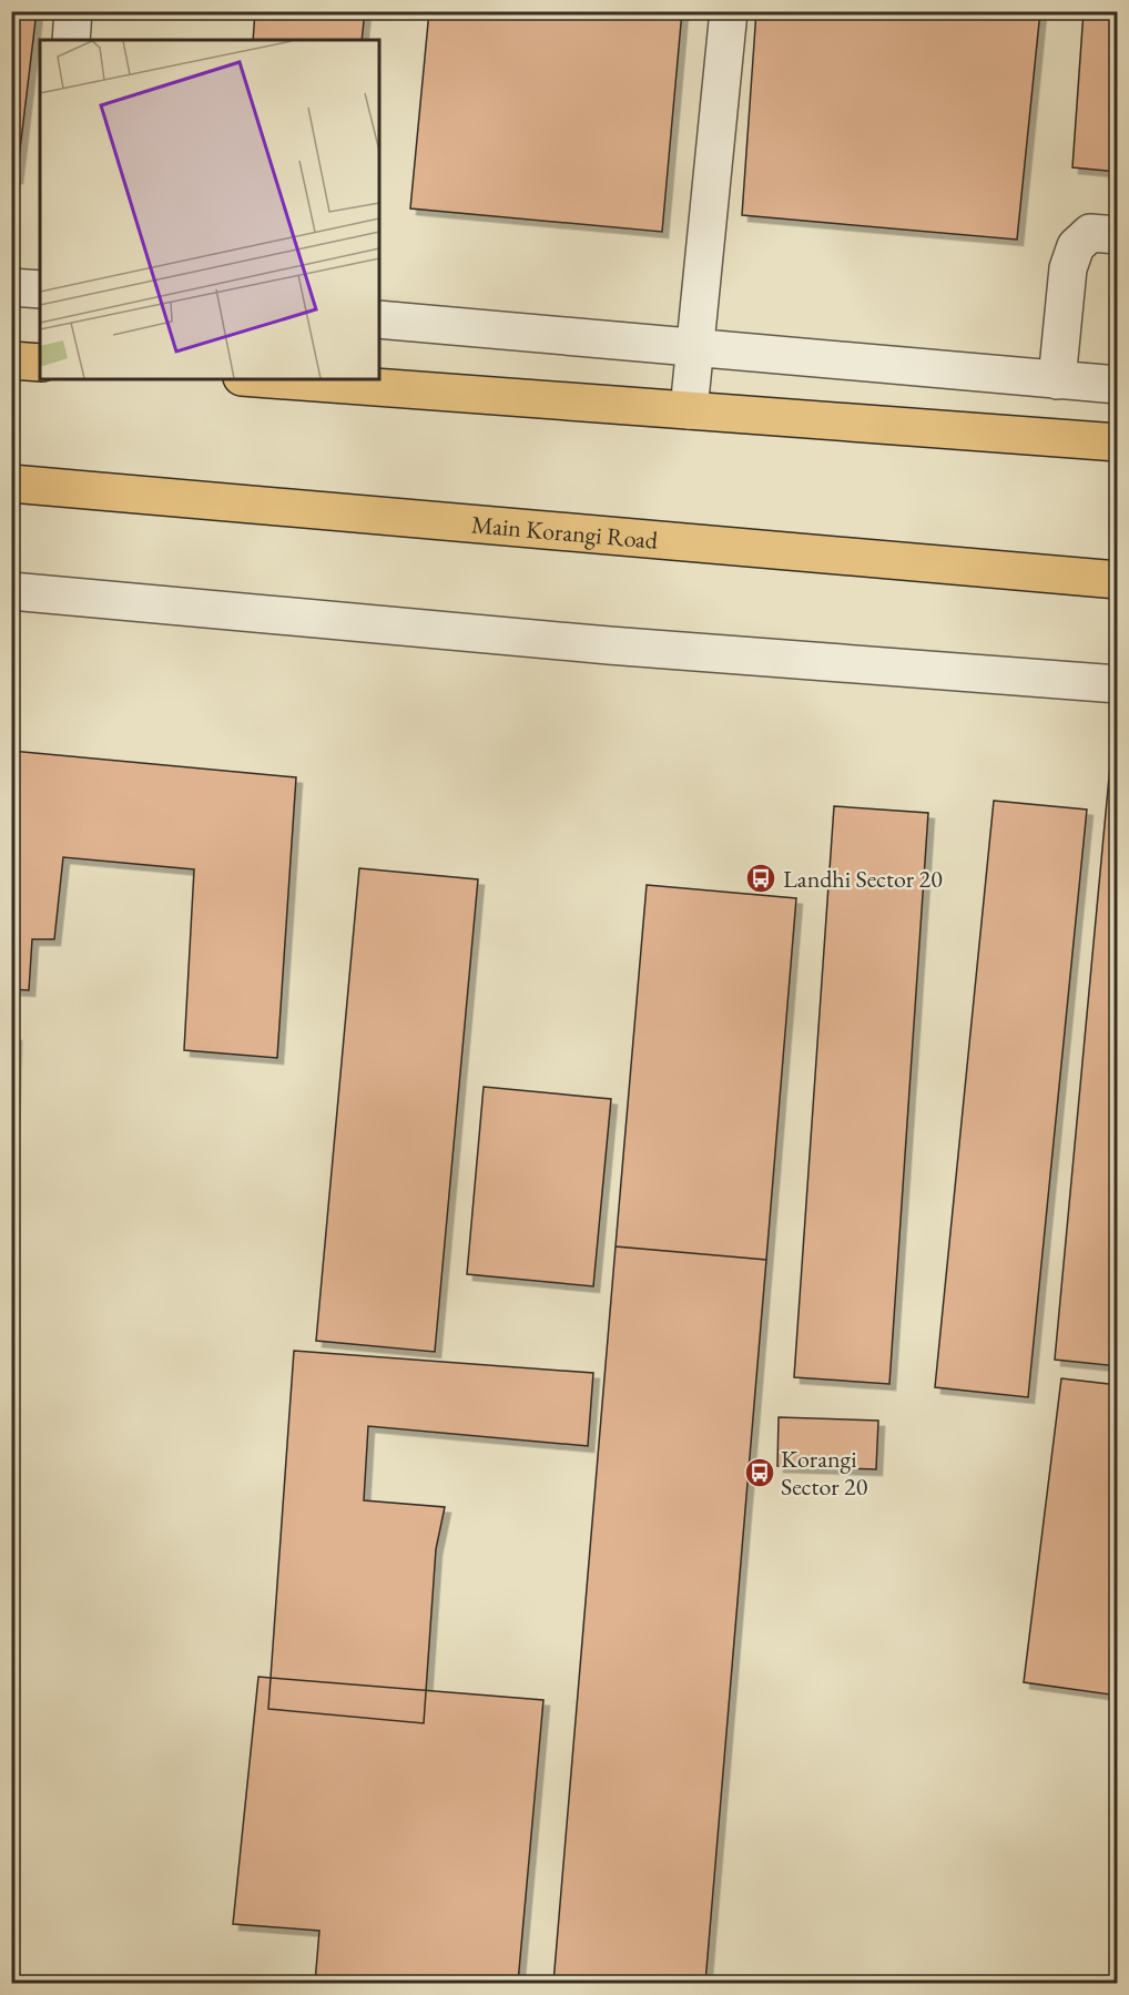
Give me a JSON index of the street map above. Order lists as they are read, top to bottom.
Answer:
{
  "streets": {
    "main road": ["Main Korangi Road"]
  },
  "places": {
    "bus stop": ["Landhi Sector 20", "Korangi Sector 20"]
  }
}
